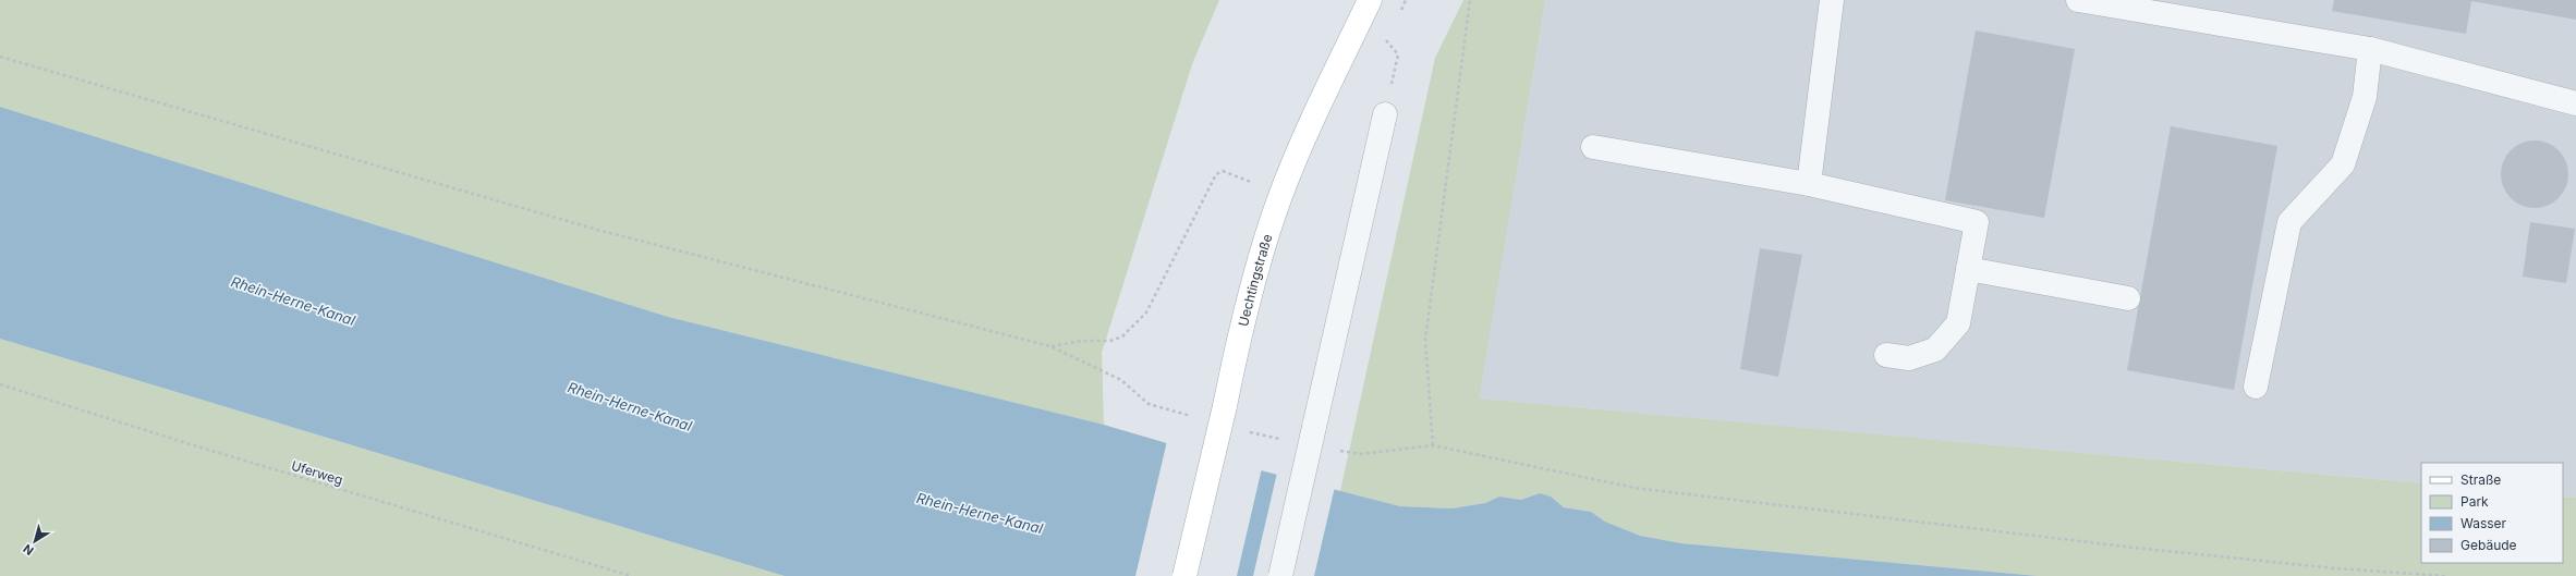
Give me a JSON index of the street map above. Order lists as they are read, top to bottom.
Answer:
{
  "streets": {
    "main road": ["Uechtingstraße"],
    "path": ["Uferweg"]
  },
  "water": ["Rhein-Herne-Kanal"],
  "legend": [
    "Straße",
    "Park",
    "Wasser",
    "Gebäude"
  ],
  "north": "bottom left"
}
